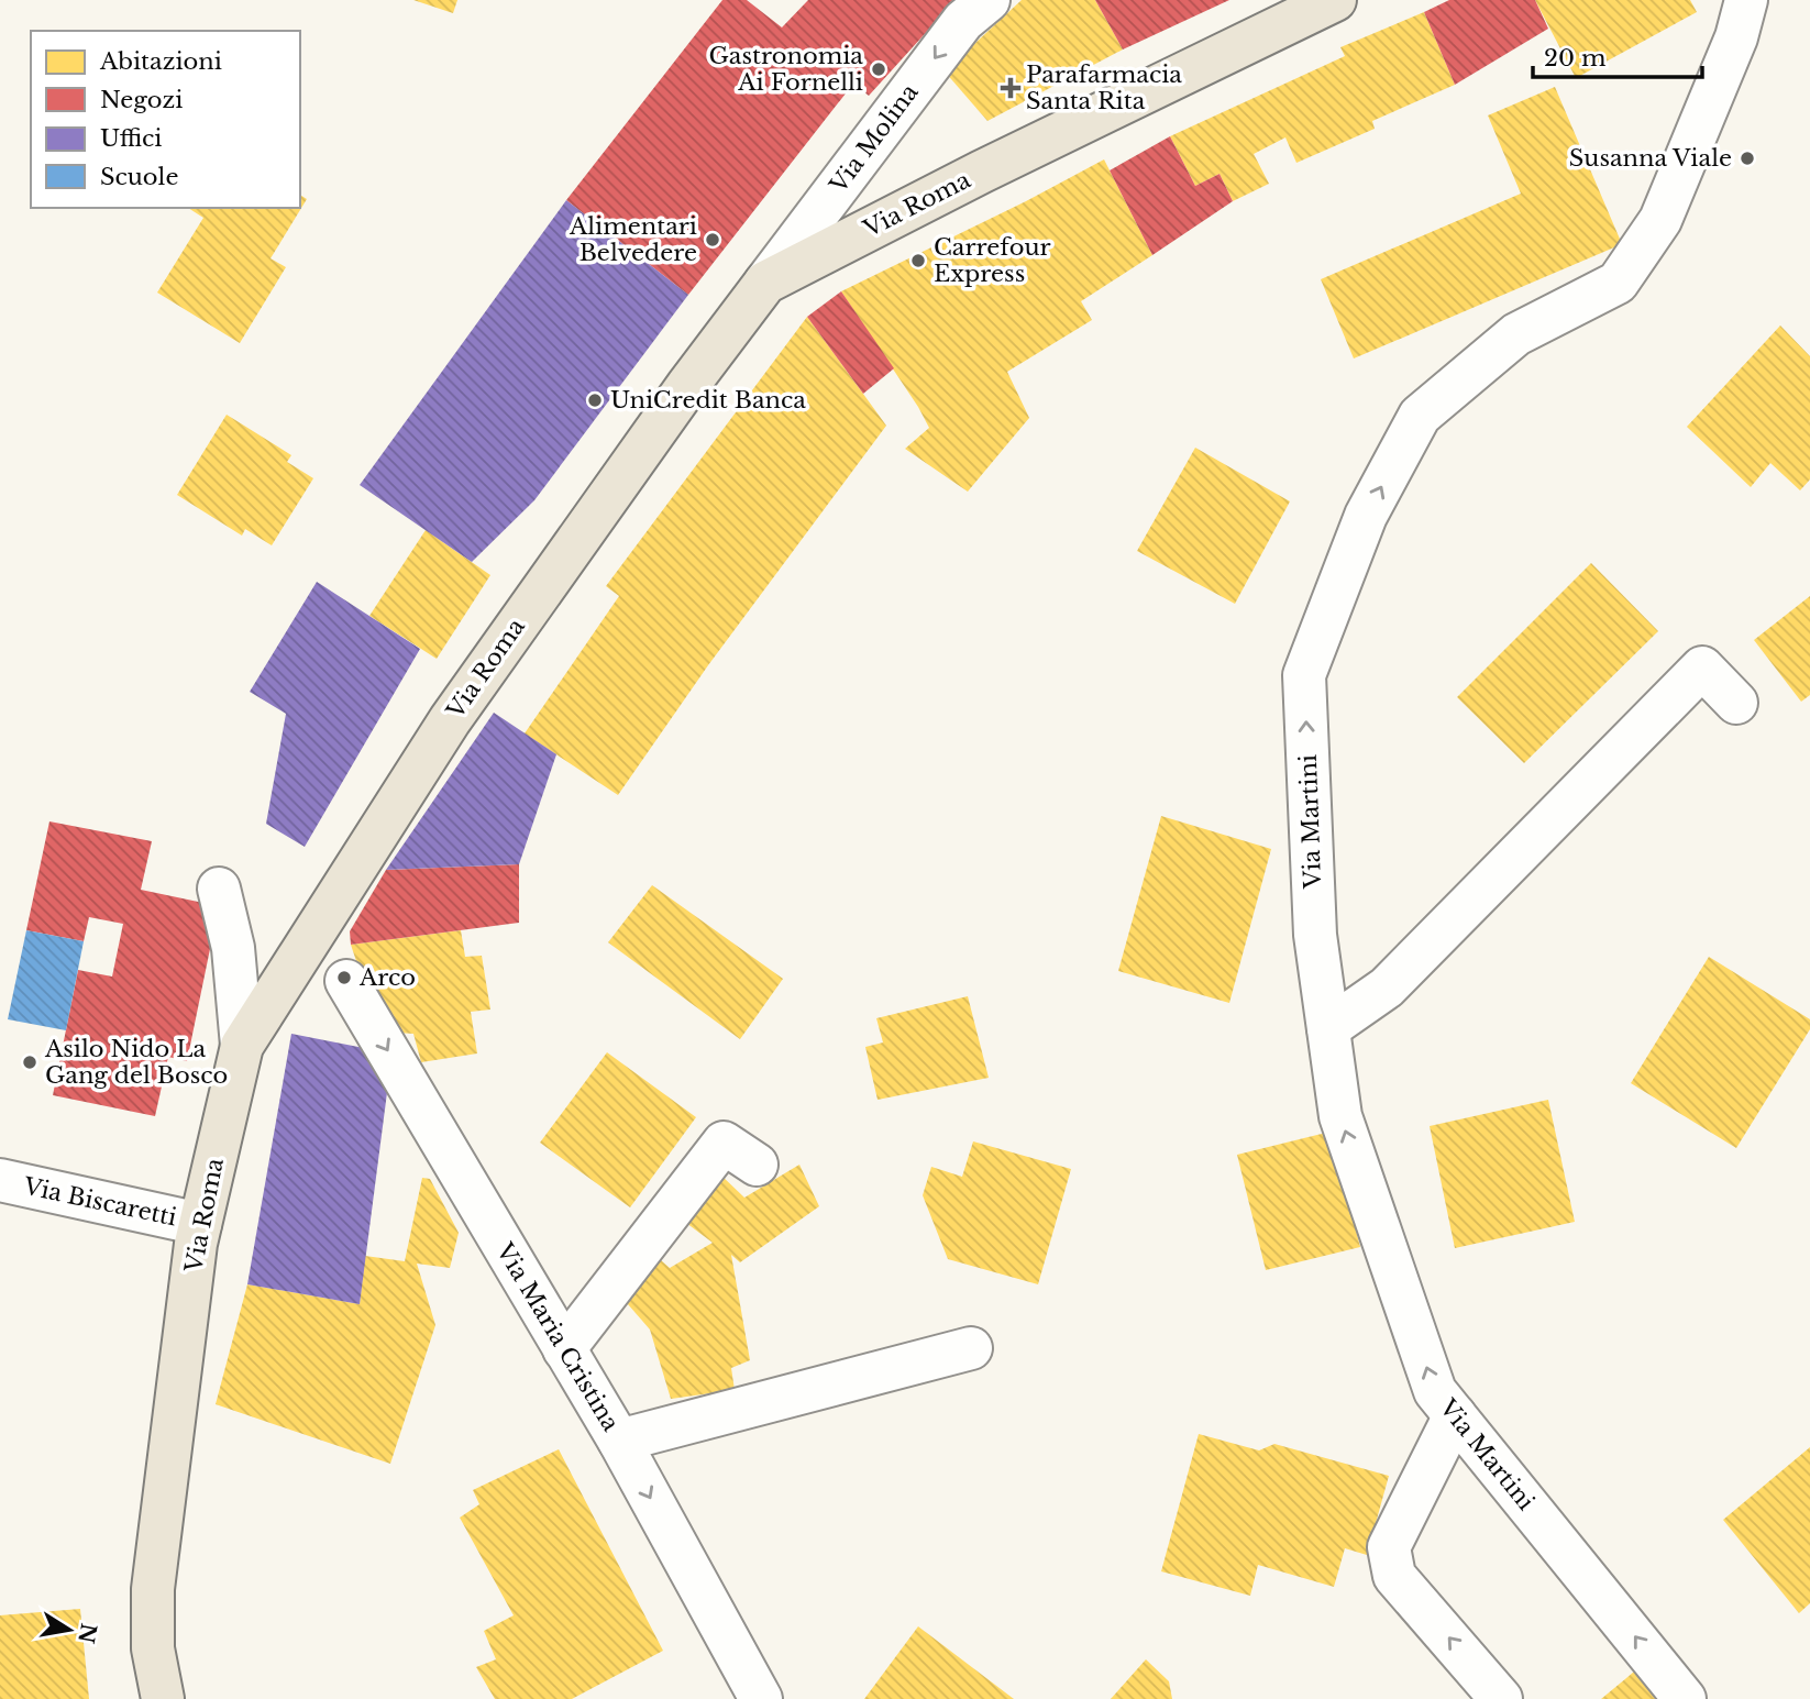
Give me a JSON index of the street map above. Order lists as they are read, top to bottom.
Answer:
{
  "streets": {
    "main road": ["Via Roma"],
    "street": [
      "Via Molina",
      "Via Martini",
      "Via Biscaretti",
      "Via Maria Cristina"
    ]
  },
  "crossings": [
    ["Via Molina", "Via Roma"],
    ["Via Roma", "Via Biscaretti"],
    ["Via Roma", "Via Maria Cristina"]
  ],
  "one_way": ["Via Molina", "Via Martini", "Via Maria Cristina"],
  "places": {
    "other": [
      "Gastronomia Ai Fornelli",
      "Susanna Viale",
      "Alimentari Belvedere",
      "Carrefour Express",
      "UniCredit Banca",
      "Arco",
      "Asilo Nido La Gang del Bosco"
    ],
    "health": ["Parafarmacia Santa Rita"]
  },
  "legend": [
    "Abitazioni",
    "Negozi",
    "Uffici",
    "Scuole"
  ],
  "scale_bar": "20 m",
  "north": "right"
}
